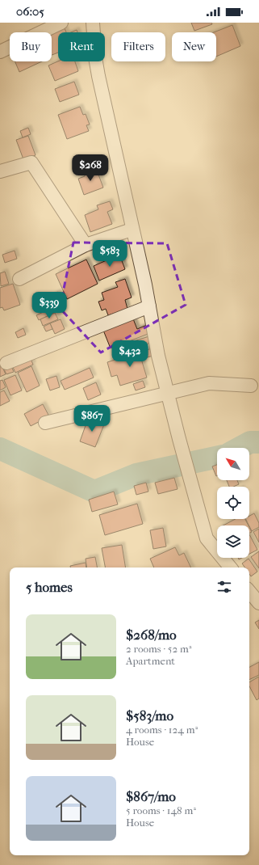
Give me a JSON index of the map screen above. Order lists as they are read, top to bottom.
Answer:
{
  "north": "top left",
  "page": {
    "status": "06:05",
    "chip": [
      "Buy",
      "Rent",
      "Filters",
      "New"
    ],
    "price": [
      "$268",
      "$583",
      "$339",
      "$432",
      "$867"
    ],
    "heading": "5 homes",
    "list": [
      {
        "name": "$268/mo",
        "note": "2 rooms · 52 m² · Apartment"
      },
      {
        "name": "$583/mo",
        "note": "4 rooms · 124 m² · House"
      },
      {
        "name": "$867/mo",
        "note": "5 rooms · 148 m² · House"
      }
    ]
  }
}
